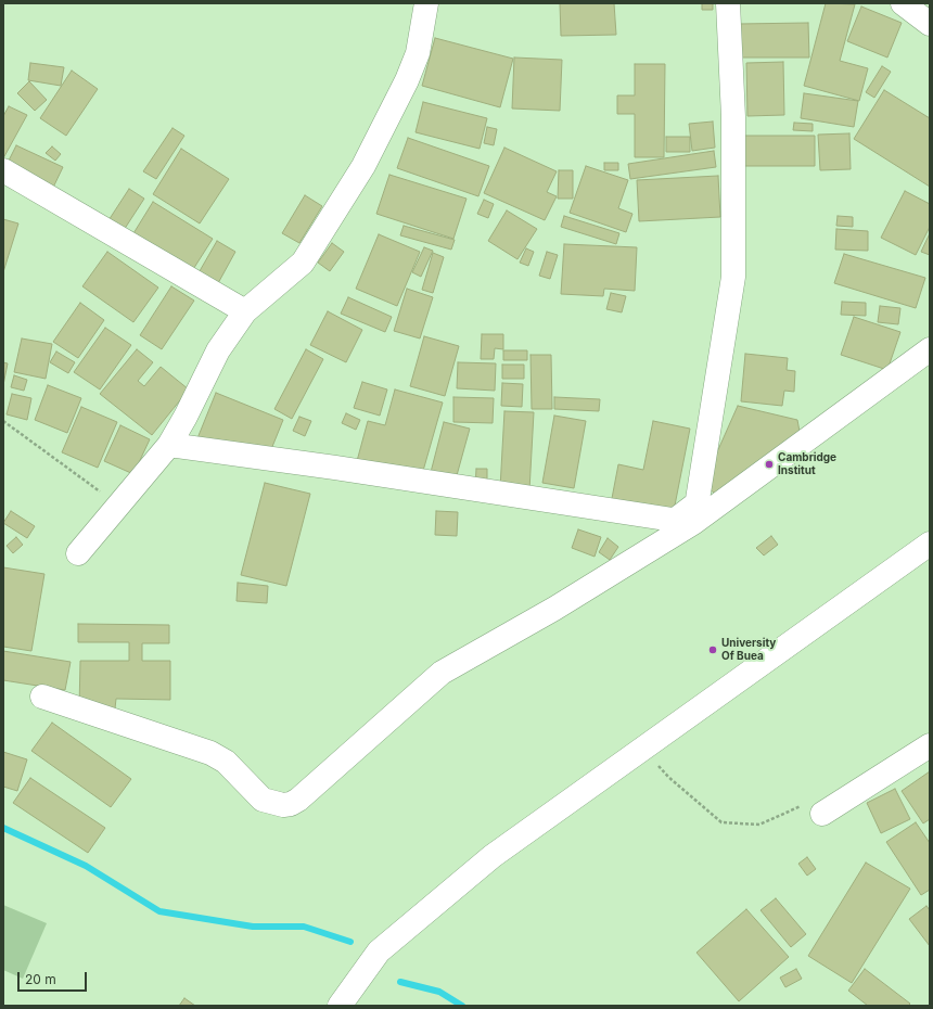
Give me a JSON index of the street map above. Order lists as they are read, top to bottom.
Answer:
{
  "places": ["Cambridge Institut", "University Of Buea"],
  "scale_bar": "20 m"
}
